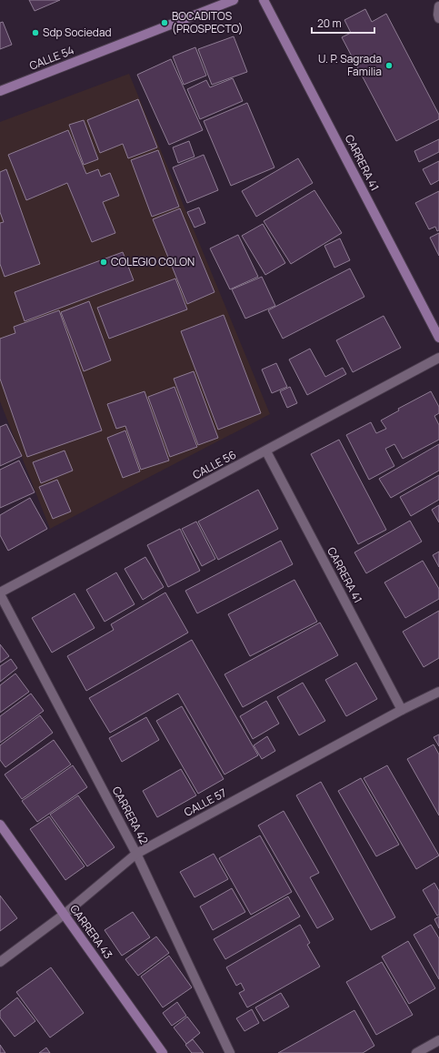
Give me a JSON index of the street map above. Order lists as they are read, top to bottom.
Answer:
{
  "streets": {
    "street": [
      "CALLE 54",
      "CARRERA 41",
      "CALLE 56",
      "CALLE 57",
      "CARRERA 42",
      "CARRERA 43"
    ]
  },
  "crossings": [
    ["CARRERA 41", "CALLE 56"],
    ["CARRERA 41", "CALLE 57"],
    ["CALLE 56", "CARRERA 42"],
    ["CALLE 57", "CARRERA 42"],
    ["CALLE 57", "CARRERA 43"]
  ],
  "places": [
    "BOCADITOS (PROSPECTO)",
    "Sdp Sociedad",
    "U. P. Sagrada Familia",
    "COLEGIO COLON"
  ],
  "scale_bar": "20 m"
}
